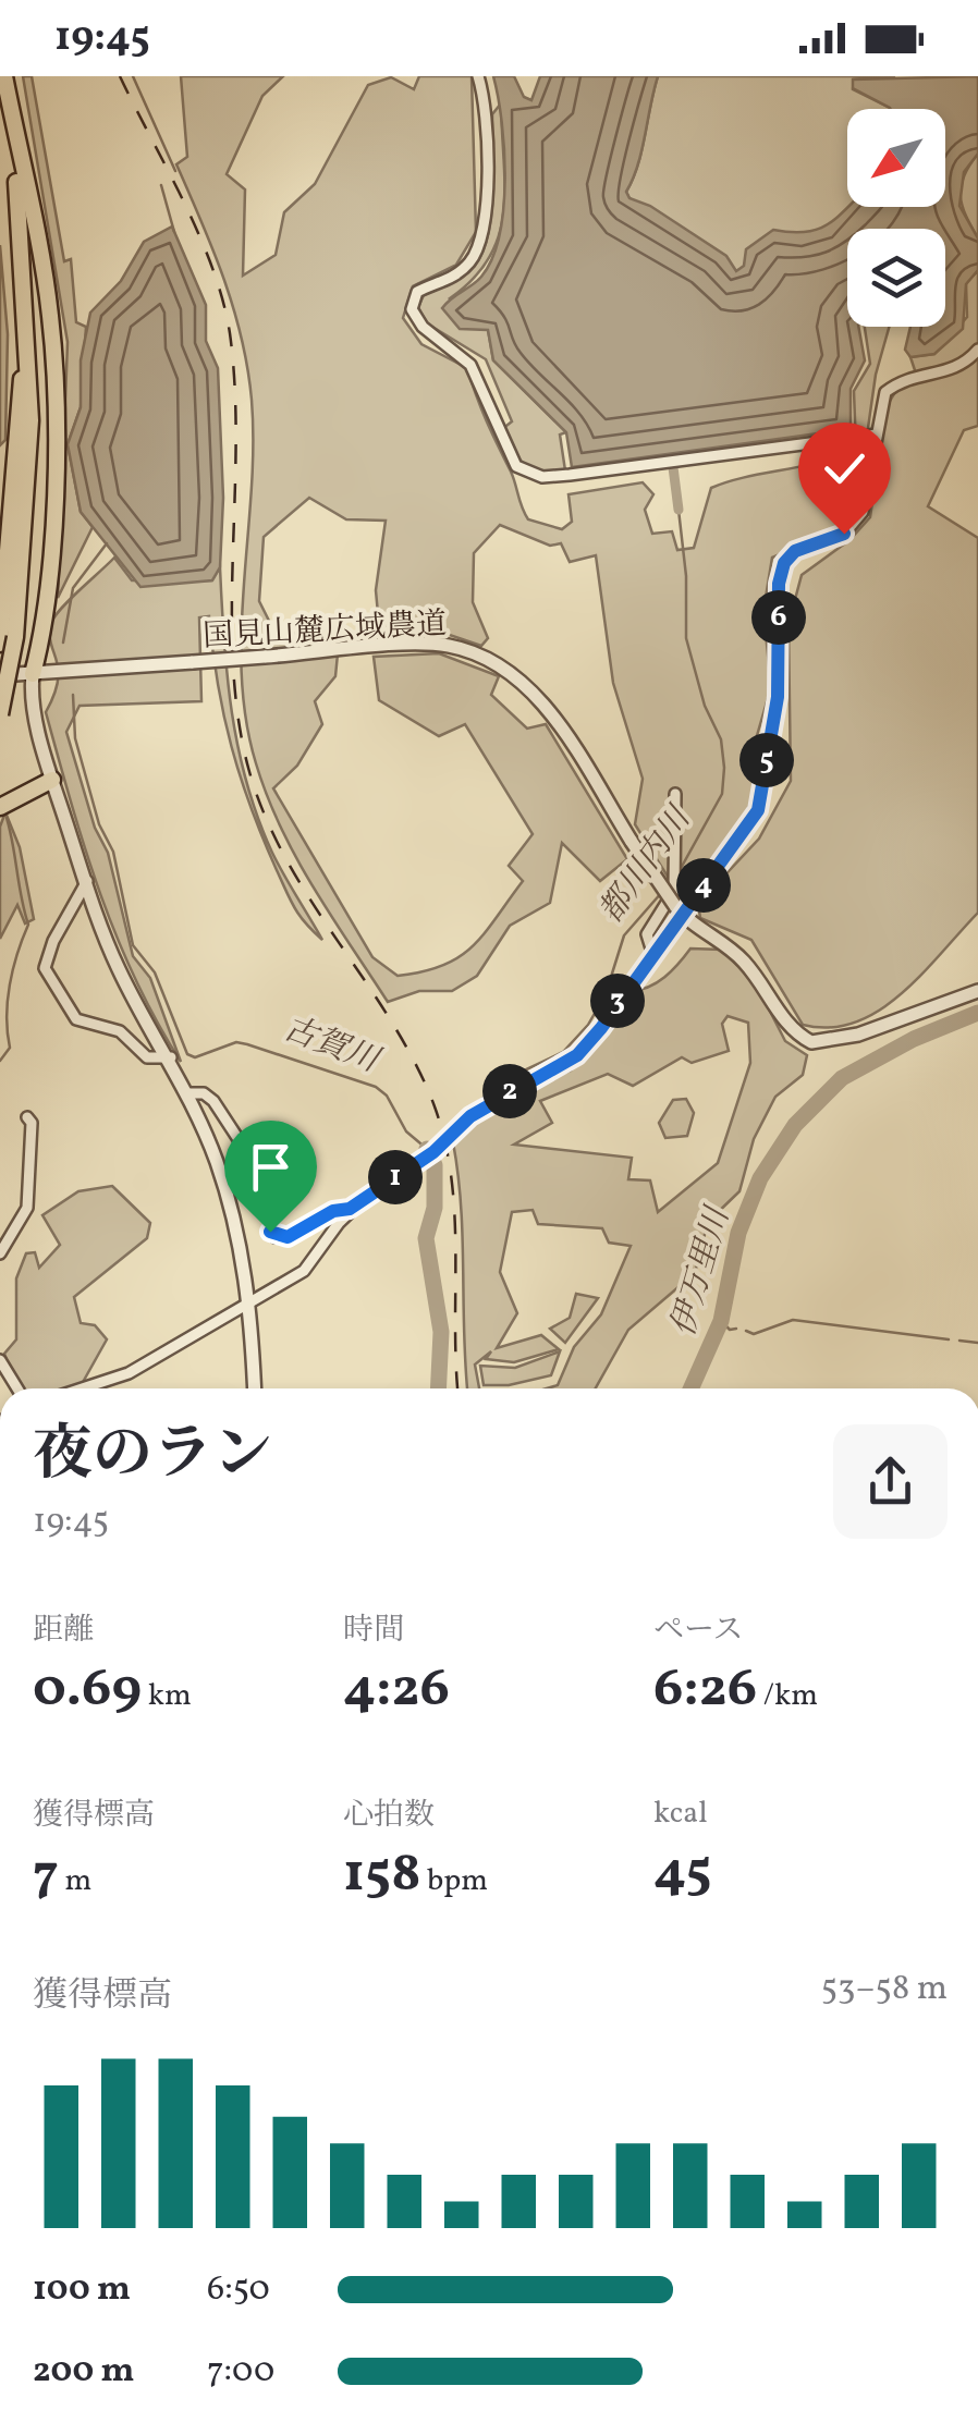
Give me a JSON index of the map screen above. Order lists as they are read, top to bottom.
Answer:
{
  "streets": {
    "street": ["国見山麓広域農道"]
  },
  "water": ["都川内川", "古賀川", "伊万里川"],
  "north": "bottom left",
  "page": {
    "status": "19:45",
    "pins": [
      "6",
      "5",
      "4",
      "3",
      "2",
      "1"
    ],
    "heading": ["夜のラン", "19:45"],
    "stats": [
      ["距離", "0.69 km"],
      ["時間", "4:26"],
      ["ペース", "6:26 /km"],
      ["獲得標高", "7 m"],
      ["心拍数", "158 bpm"],
      ["kcal", "45"]
    ],
    "chart": ["獲得標高", "53–58 m"],
    "list": [
      {
        "name": "100 m",
        "note": "6:50"
      },
      {
        "name": "200 m",
        "note": "7:00"
      }
    ]
  }
}
